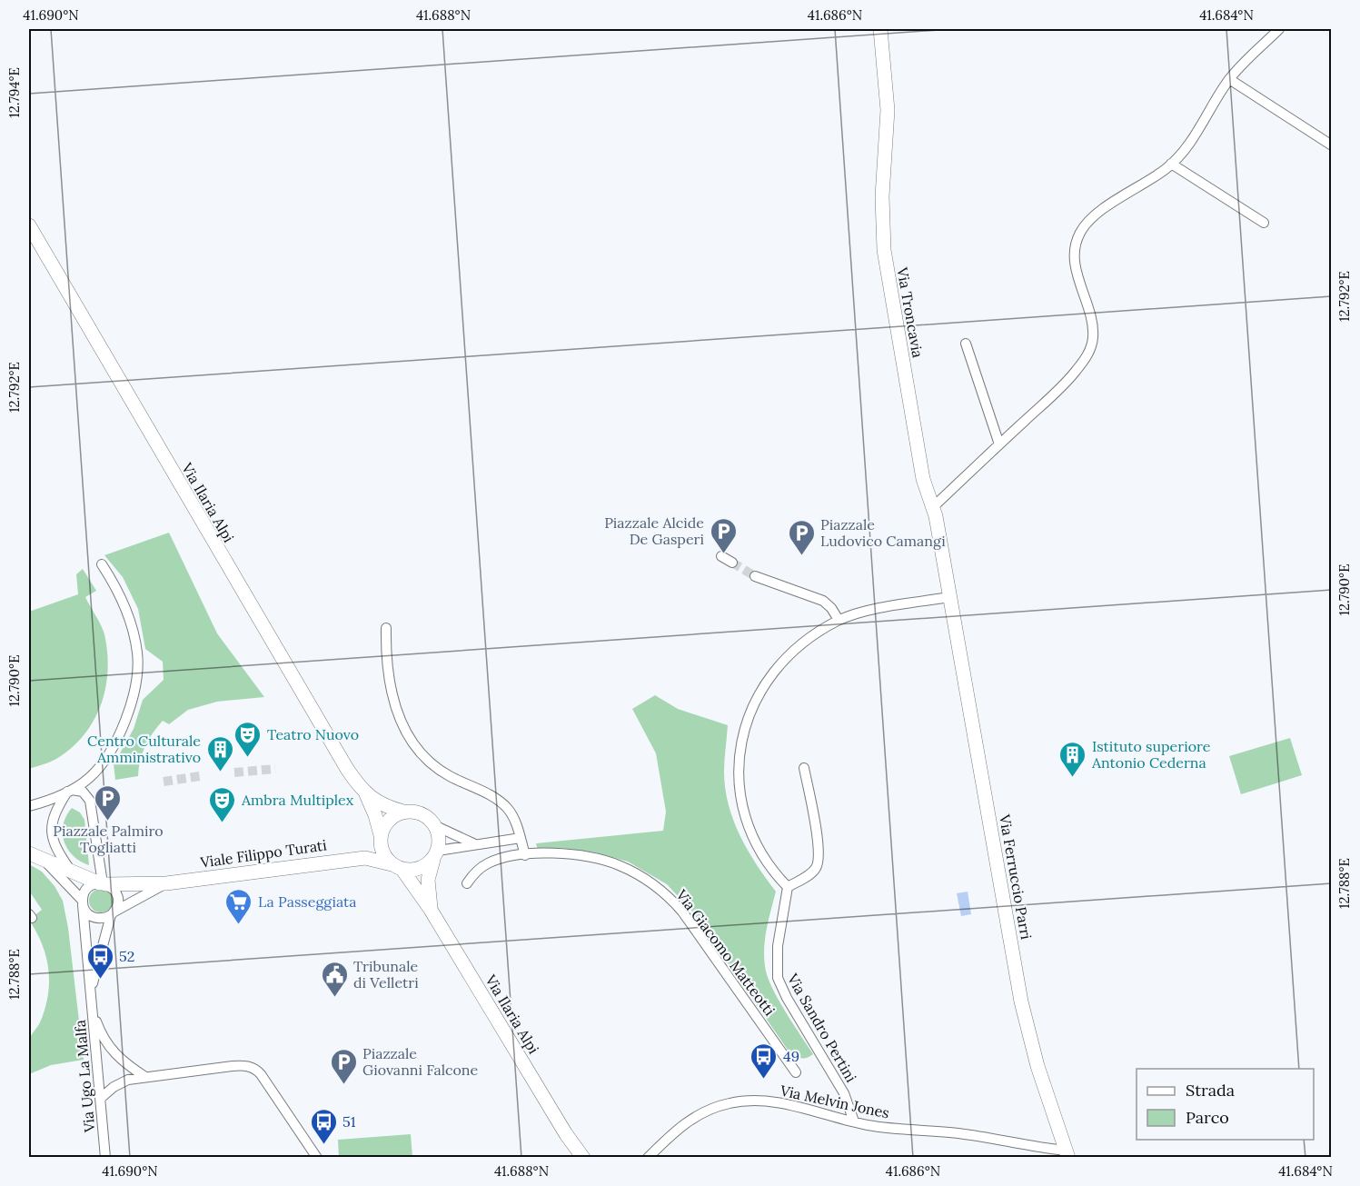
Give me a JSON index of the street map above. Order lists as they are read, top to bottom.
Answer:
{
  "streets": {
    "street": [
      "Via Troncavia",
      "Via Ilaria Alpi",
      "Viale Filippo Turati",
      "Via Ferruccio Parri",
      "Via Giacomo Matteotti",
      "Via Sandro Pertini",
      "Via Ugo La Malfa",
      "Via Melvin Jones"
    ]
  },
  "crossings": [
    ["Via Troncavia", "Via Ferruccio Parri"],
    ["Via Ilaria Alpi", "Viale Filippo Turati"],
    ["Viale Filippo Turati", "Via Ugo La Malfa"],
    ["Via Ferruccio Parri", "Via Melvin Jones"],
    ["Via Sandro Pertini", "Via Melvin Jones"]
  ],
  "places": {
    "parking": [
      "Piazzale Alcide De Gasperi",
      "Piazzale Ludovico Camangi",
      "Piazzale Palmiro Togliatti",
      "Piazzale Giovanni Falcone"
    ],
    "theatre": ["Teatro Nuovo", "Ambra Multiplex"],
    "building": ["Centro Culturale Amministrativo", "Istituto superiore Antonio Cederna"],
    "supermarket": ["La Passeggiata"],
    "bus stop": ["52", "49", "51"],
    "public building": ["Tribunale di Velletri"]
  },
  "legend": ["Strada", "Parco"],
  "coordinates": [
    "41.690°N",
    "41.688°N",
    "41.686°N",
    "41.684°N",
    "12.794°E",
    "12.792°E",
    "12.790°E",
    "12.788°E"
  ]
}
